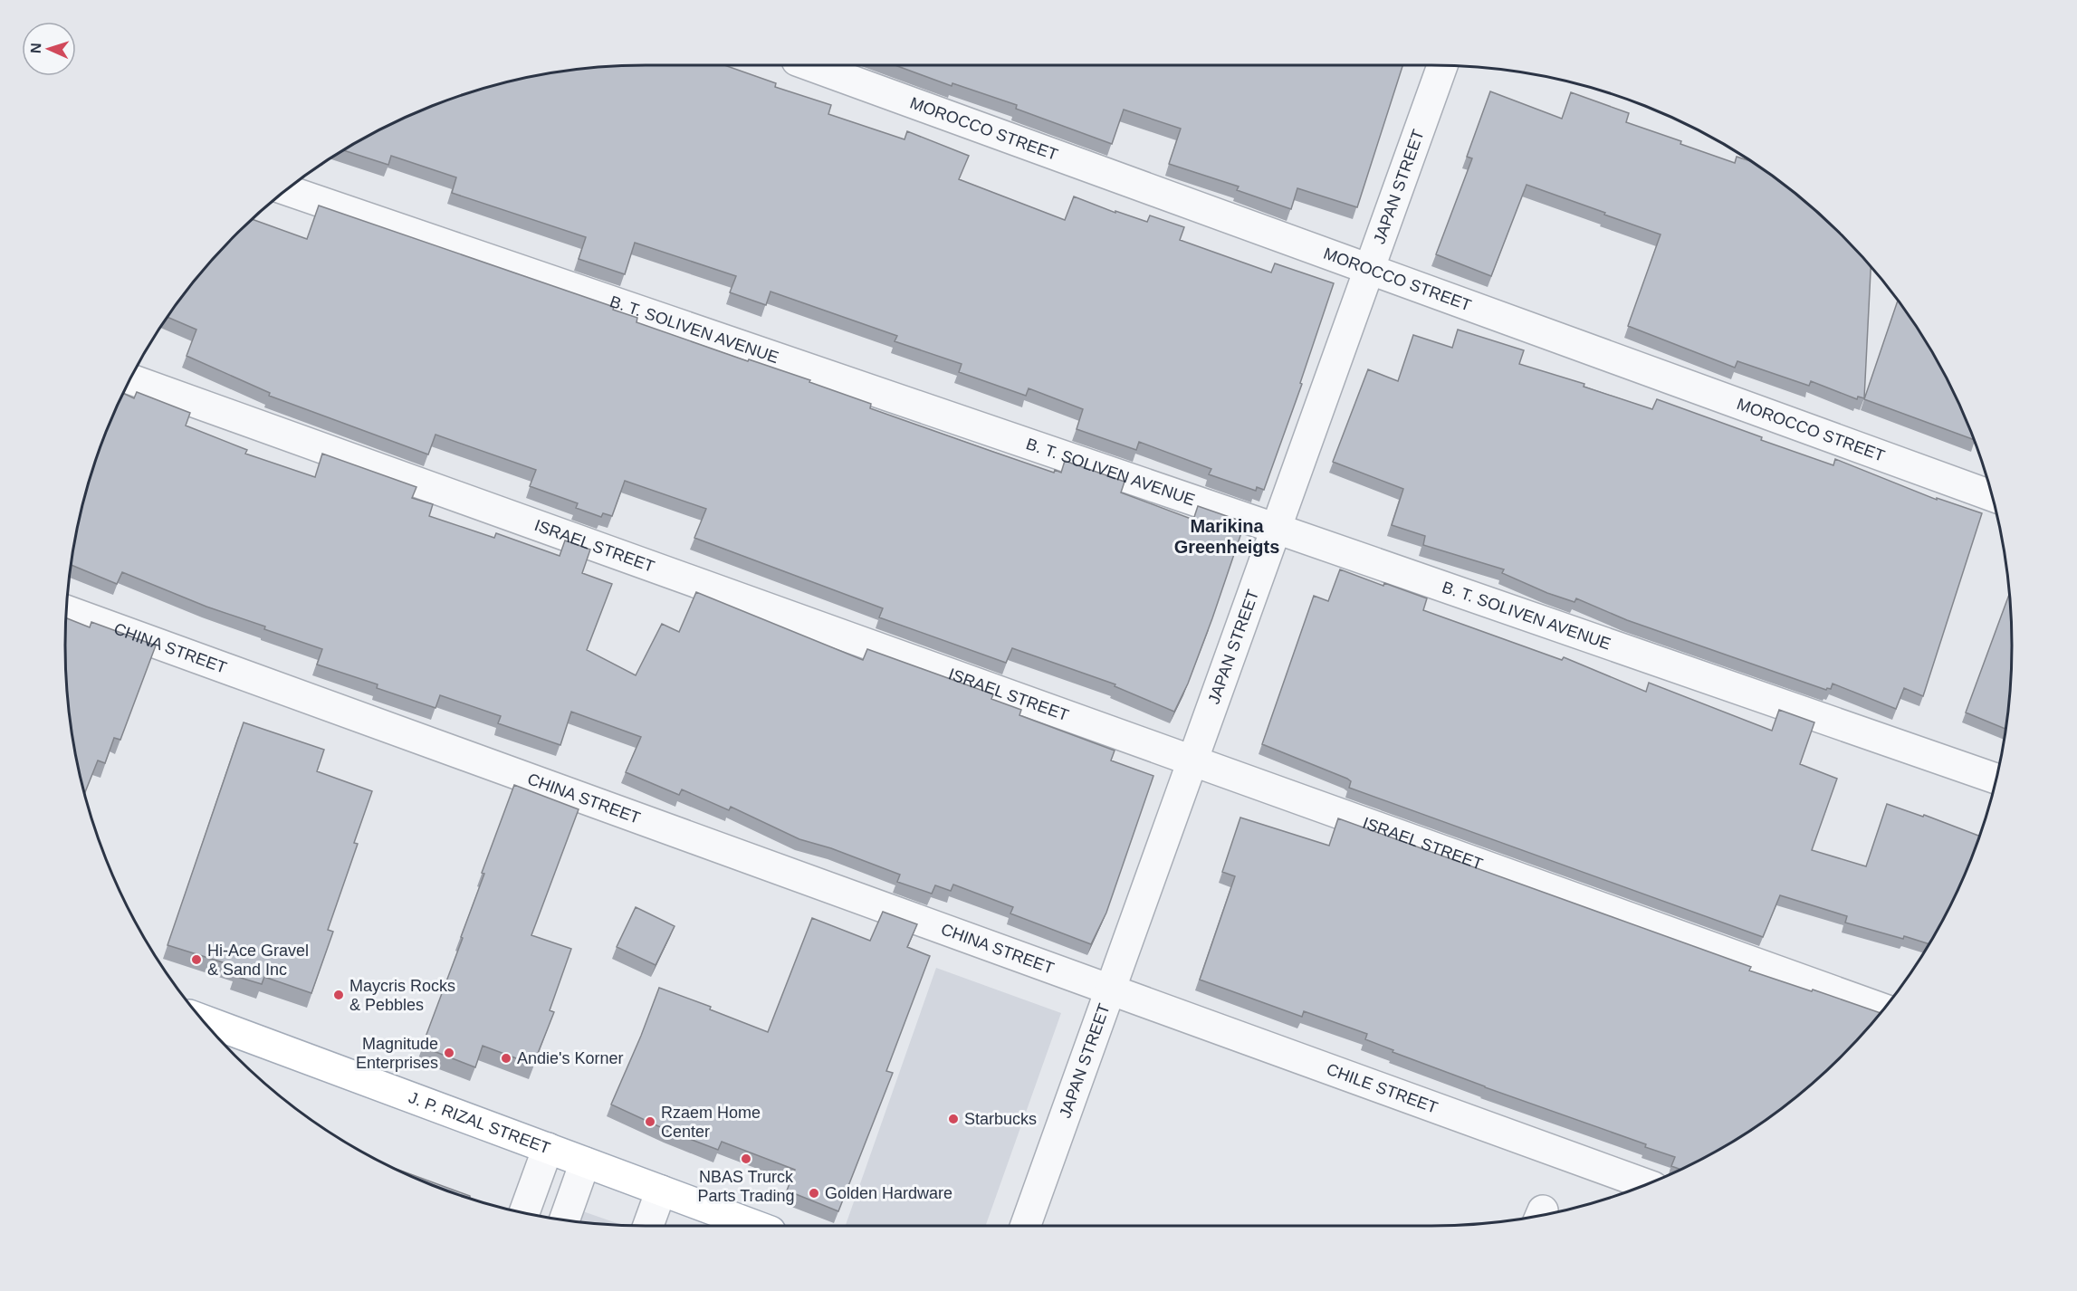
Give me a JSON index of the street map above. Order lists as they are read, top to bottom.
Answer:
{
  "streets": {
    "main road": ["J. P. RIZAL STREET"],
    "street": [
      "MOROCCO STREET",
      "JAPAN STREET",
      "B. T. SOLIVEN AVENUE",
      "ISRAEL STREET",
      "CHINA STREET",
      "CHILE STREET"
    ]
  },
  "crossings": [
    ["MOROCCO STREET", "JAPAN STREET"],
    ["JAPAN STREET", "B. T. SOLIVEN AVENUE"],
    ["JAPAN STREET", "ISRAEL STREET"],
    ["JAPAN STREET", "CHINA STREET"],
    ["JAPAN STREET", "CHILE STREET"],
    ["CHINA STREET", "CHILE STREET"]
  ],
  "districts": ["Marikina Greenheigts"],
  "places": [
    "Hi-Ace Gravel & Sand Inc",
    "Maycris Rocks & Pebbles",
    "Magnitude Enterprises",
    "Andie's Korner",
    "Starbucks",
    "Rzaem Home Center",
    "NBAS Trurck Parts Trading",
    "Golden Hardware"
  ],
  "north": "left"
}
